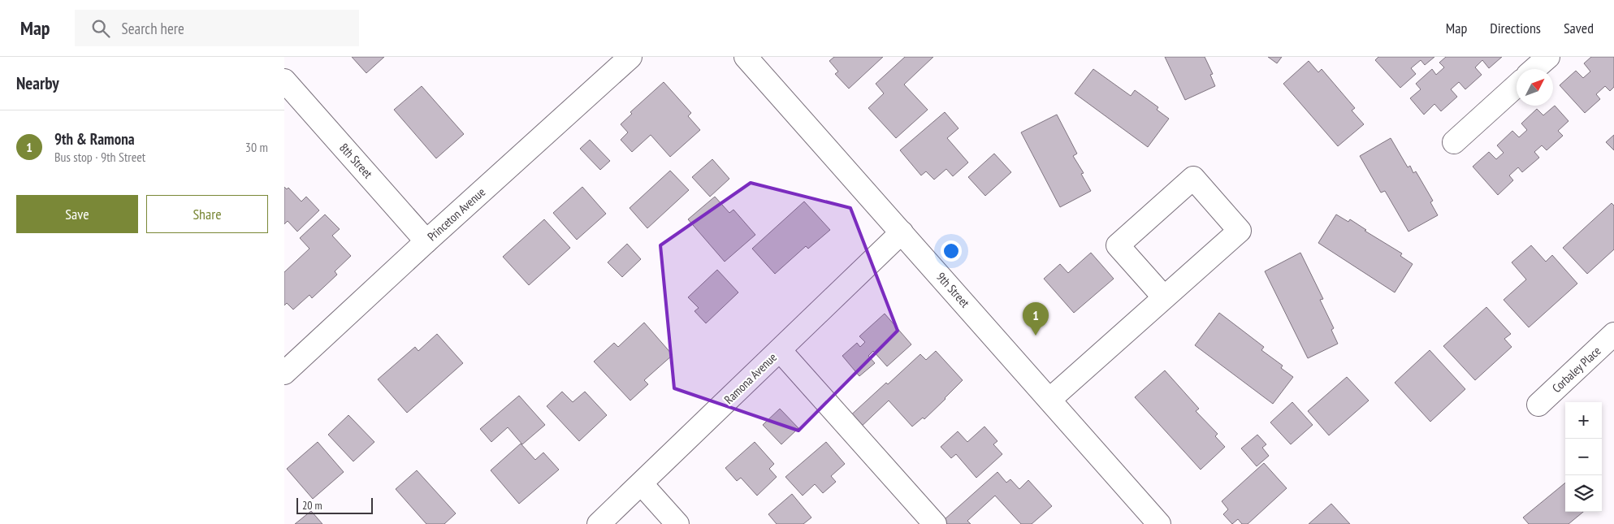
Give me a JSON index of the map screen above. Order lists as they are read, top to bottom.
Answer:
{
  "streets": {
    "street": [
      "8th Street",
      "Princeton Avenue",
      "9th Street",
      "Corbaley Place",
      "Ramona Avenue"
    ]
  },
  "crossings": [
    ["8th Street", "Princeton Avenue"],
    ["9th Street", "Ramona Avenue"]
  ],
  "scale_bar": "20 m",
  "north": "top right",
  "page": {
    "header": "Map",
    "search": "Search here",
    "nav": ["Map", "Directions", "Saved"],
    "heading": "Nearby",
    "list": [
      {
        "mark": "1",
        "name": "9th & Ramona",
        "note": "Bus stop · 9th Street",
        "value": "30 m"
      }
    ],
    "buttons": ["Save", "Share"],
    "pins": "1",
    "map_buttons": ["+", "−"],
    "scale": "20 m"
  }
}
